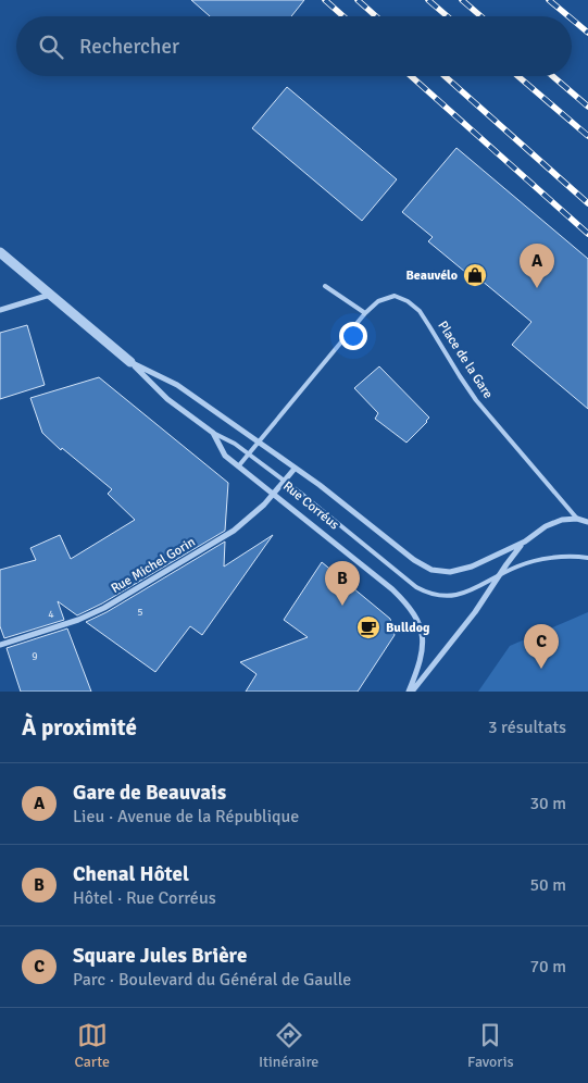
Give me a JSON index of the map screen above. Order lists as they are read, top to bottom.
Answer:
{
  "streets": {
    "street": ["Rue Corréus", "Rue Michel Gorin"],
    "lane": ["Place de la Gare"]
  },
  "crossings": [
    ["Place de la Gare", "Rue Corréus"],
    ["Rue Corréus", "Rue Michel Gorin"]
  ],
  "places": {
    "shop": ["Beauvélo"],
    "cafe": ["Bulldog"]
  },
  "house_numbers": ["5", "4", "9"],
  "page": {
    "search": "Rechercher",
    "pins": ["A", "B", "C"],
    "heading": ["À proximité", "3 résultats"],
    "list": [
      {
        "mark": "A",
        "name": "Gare de Beauvais",
        "note": "Lieu · Avenue de la République",
        "value": "30 m"
      },
      {
        "mark": "B",
        "name": "Chenal Hôtel",
        "note": "Hôtel · Rue Corréus",
        "value": "50 m"
      },
      {
        "mark": "C",
        "name": "Square Jules Brière",
        "note": "Parc · Boulevard du Général de Gaulle",
        "value": "70 m"
      }
    ],
    "nav": ["Carte", "Itinéraire", "Favoris"]
  }
}
